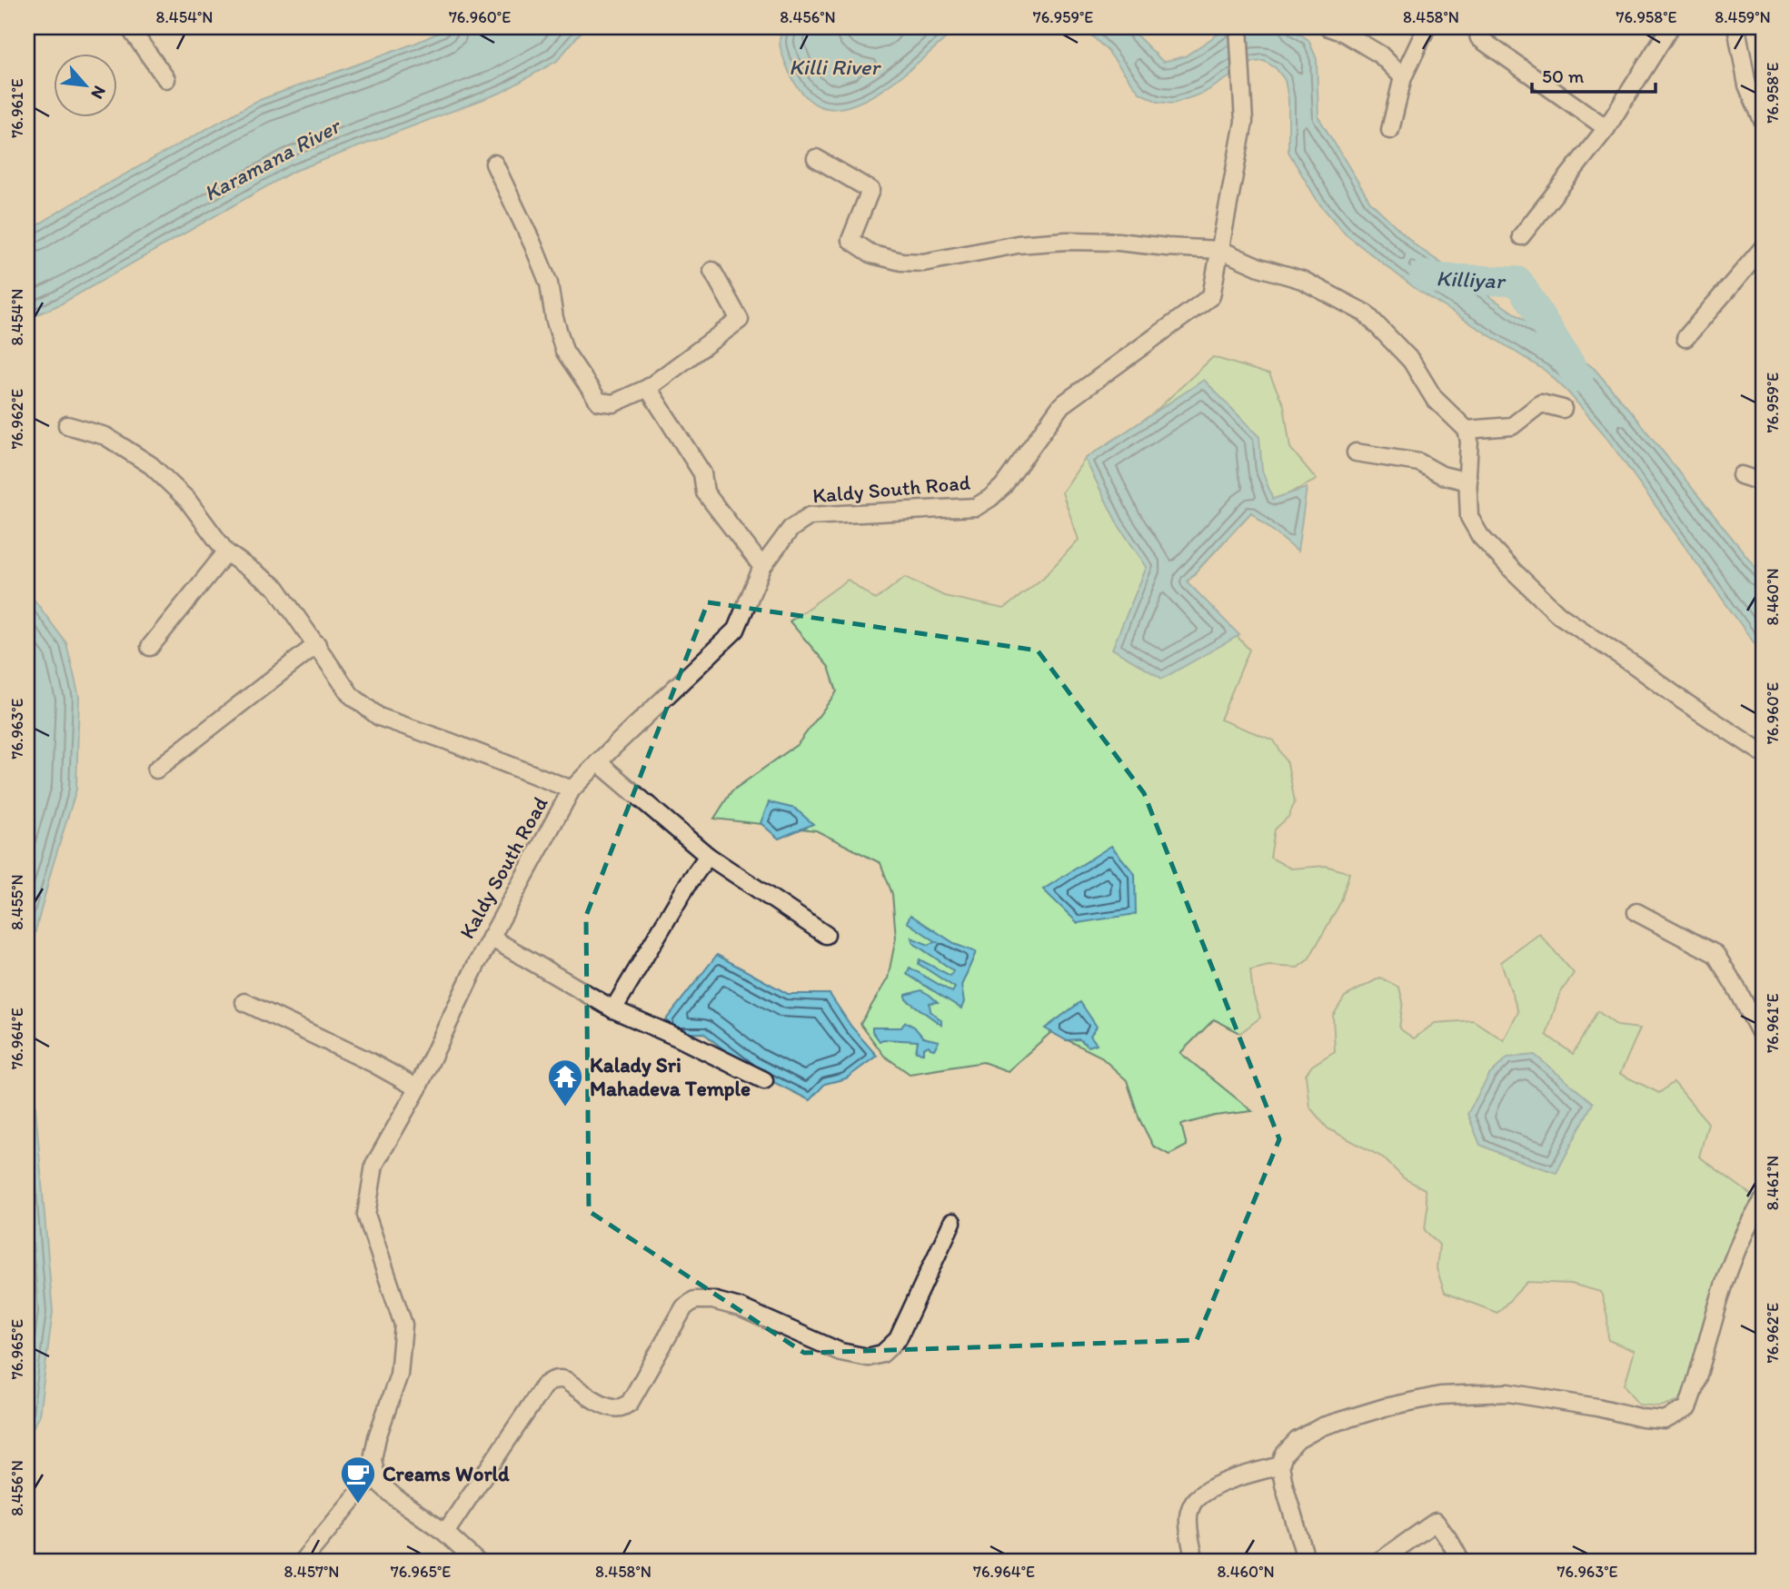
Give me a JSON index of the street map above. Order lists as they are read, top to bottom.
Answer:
{
  "streets": {
    "street": ["Kaldy South Road"]
  },
  "water": ["Killi River", "Karamana River", "Killiyar"],
  "places": {
    "temple": ["Kalady Sri Mahadeva Temple"],
    "cafe": ["Creams World"]
  },
  "scale_bar": "50 m",
  "north": "bottom right",
  "coordinates": [
    "8.454°N",
    "76.960°E",
    "8.456°N",
    "76.959°E",
    "8.458°N",
    "76.958°E",
    "8.459°N",
    "76.961°E",
    "76.962°E",
    "8.460°N",
    "76.963°E",
    "8.455°N",
    "76.964°E",
    "8.461°N",
    "76.965°E",
    "8.457°N"
  ]
}
